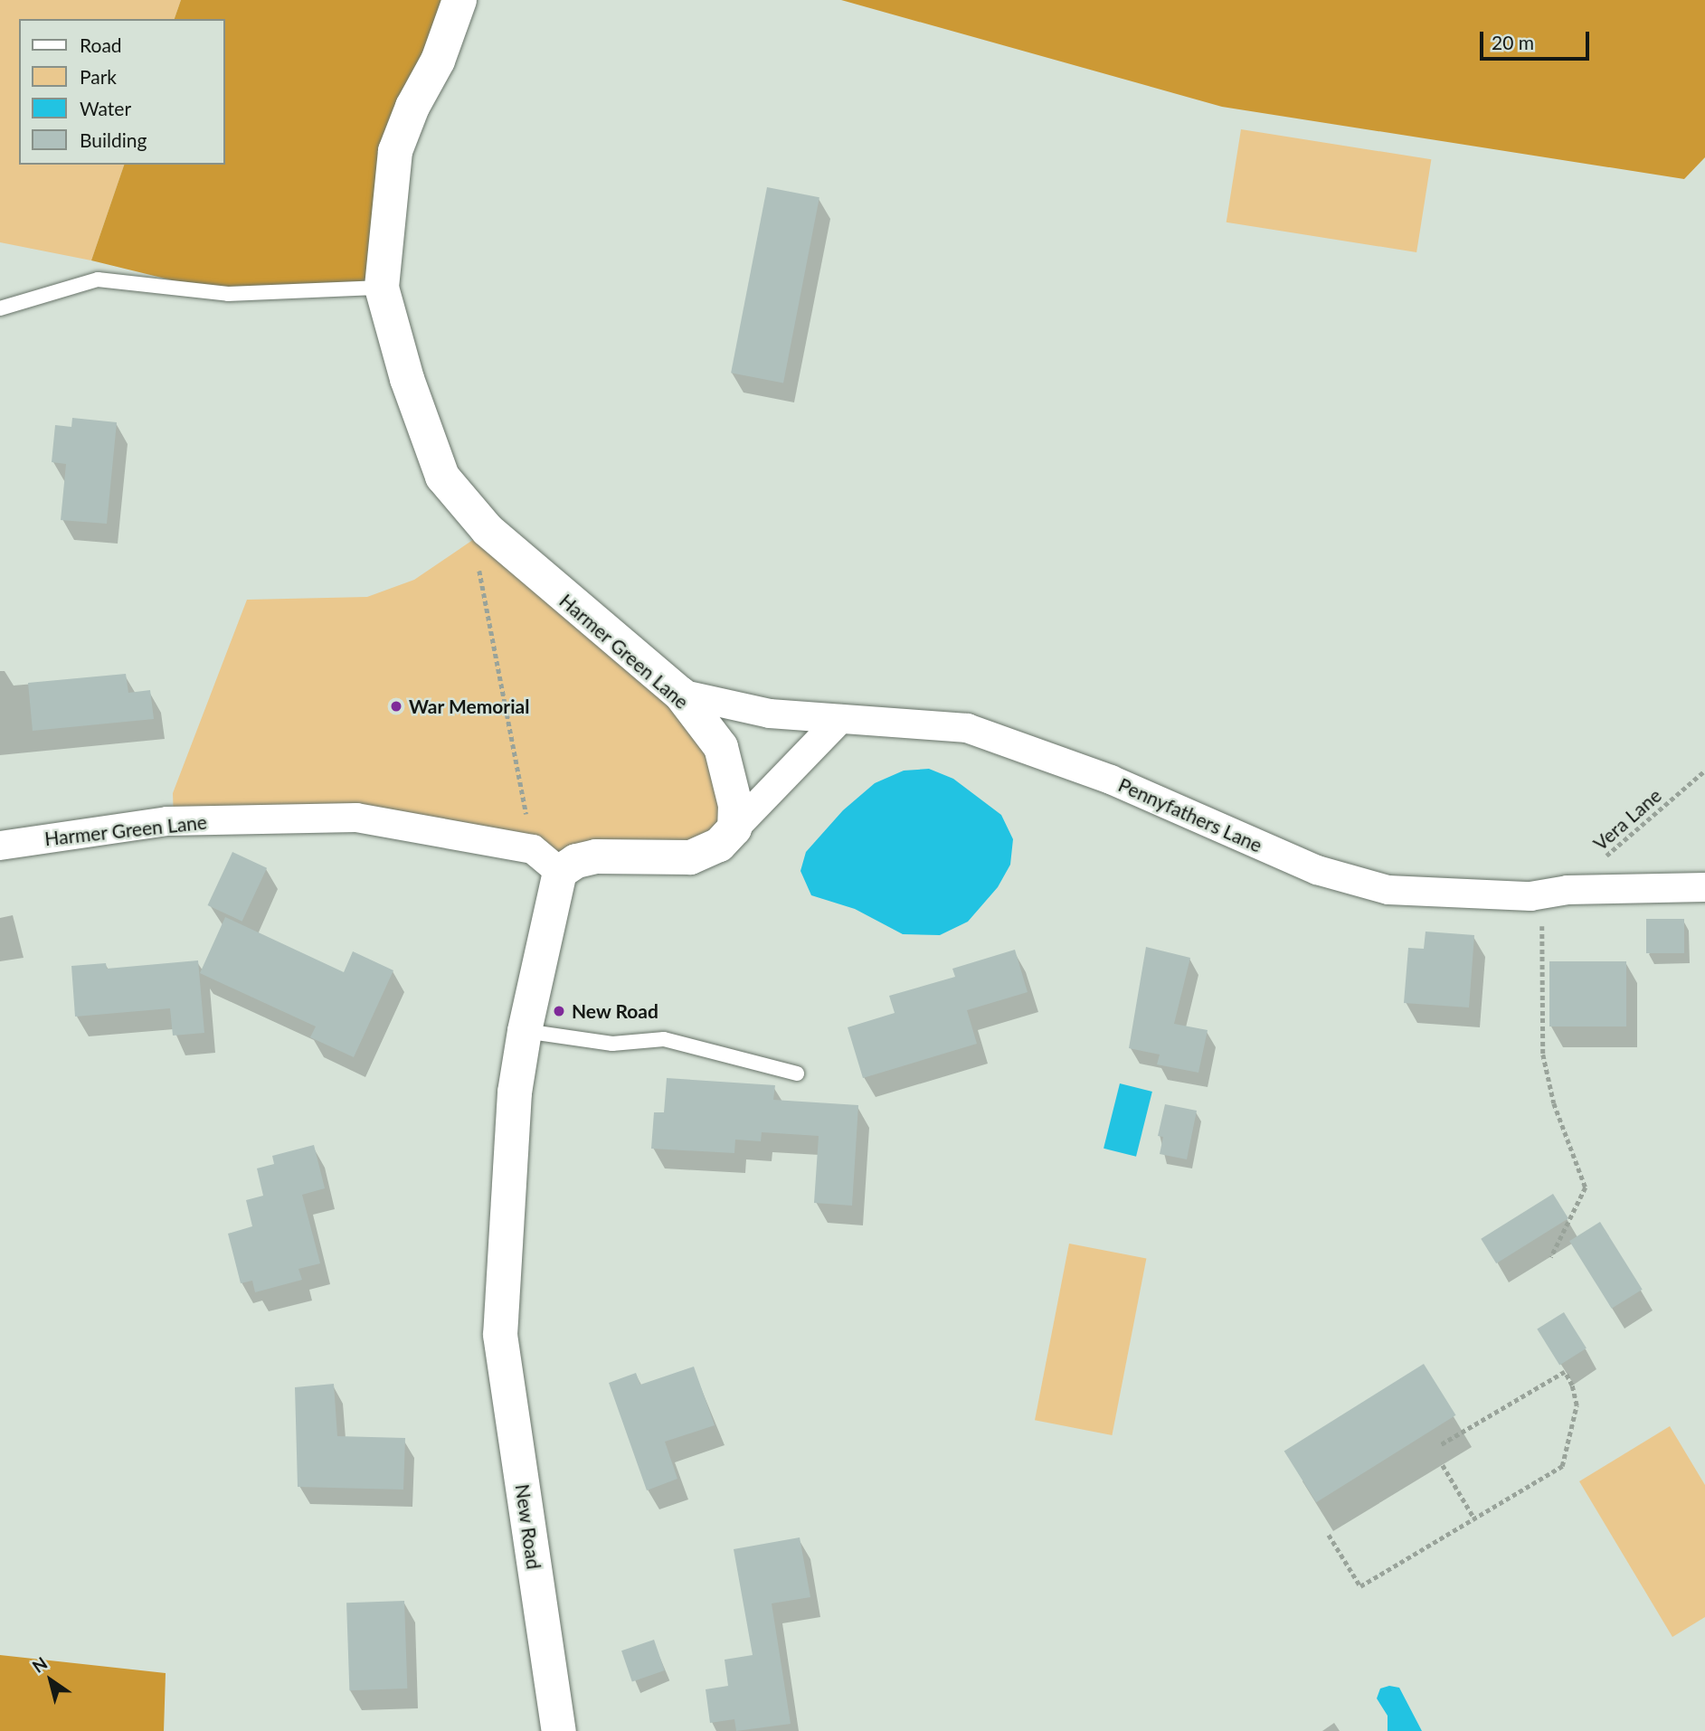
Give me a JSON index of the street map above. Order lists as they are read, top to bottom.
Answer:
{
  "streets": {
    "street": ["Harmer Green Lane", "Pennyfathers Lane", "New Road"],
    "path": ["Vera Lane"]
  },
  "crossings": [
    ["Harmer Green Lane", "Pennyfathers Lane"],
    ["Harmer Green Lane", "New Road"],
    ["Pennyfathers Lane", "Vera Lane"]
  ],
  "places": ["War Memorial", "New Road"],
  "legend": [
    "Road",
    "Park",
    "Water",
    "Building"
  ],
  "scale_bar": "20 m",
  "north": "top left"
}
